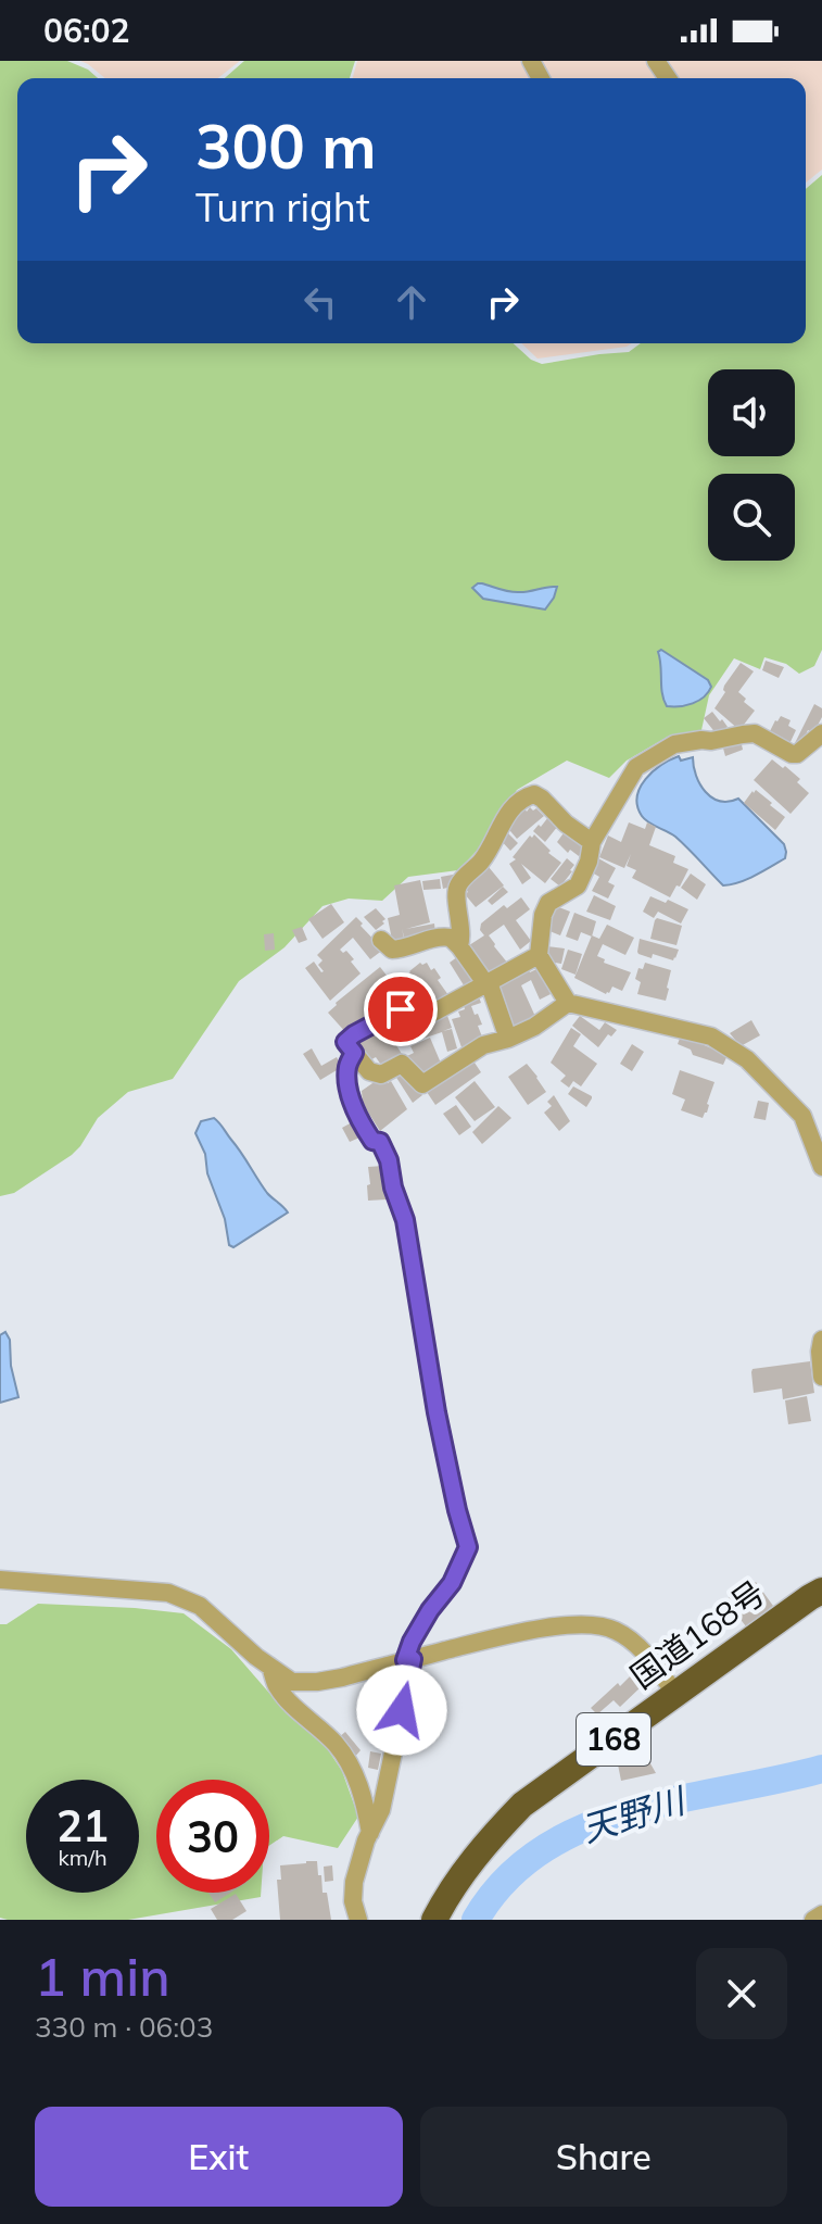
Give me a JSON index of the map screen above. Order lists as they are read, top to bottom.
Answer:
{
  "streets": {
    "highway": ["国道168号", "168"]
  },
  "water": ["天野川"],
  "page": {
    "status": "06:02",
    "turn": ["300 m", "Turn right"],
    "speed": "21 km/h",
    "limit": "30",
    "heading": ["1 min", "330 m · 06:03"],
    "buttons": ["Exit", "Share"]
  }
}
